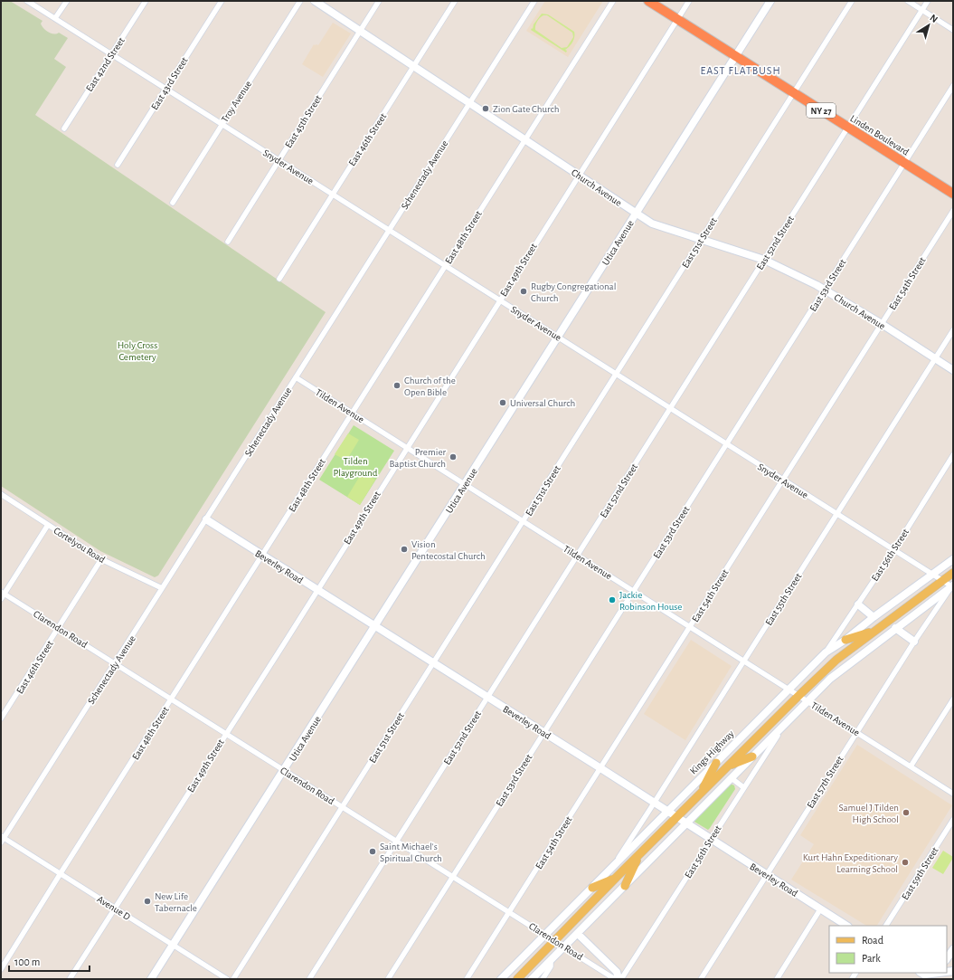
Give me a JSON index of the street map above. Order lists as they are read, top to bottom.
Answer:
{
  "streets": {
    "highway": ["NY 27", "Linden Boulevard"],
    "street": [
      "East 42nd Street",
      "East 43rd Street",
      "Troy Avenue",
      "East 45th Street",
      "East 46th Street",
      "Snyder Avenue",
      "Schenectady Avenue",
      "Church Avenue",
      "East 48th Street",
      "Utica Avenue",
      "East 51st Street",
      "East 52nd Street",
      "East 49th Street",
      "East 54th Street",
      "East 53rd Street",
      "Tilden Avenue",
      "Cortelyou Road",
      "East 56th Street",
      "Beverley Road",
      "East 55th Street",
      "Clarendon Road",
      "Kings Highway",
      "East 57th Street",
      "East 59th Street",
      "Avenue D"
    ]
  },
  "crossings": [
    ["East 42nd Street", "Snyder Avenue"],
    ["East 43rd Street", "Snyder Avenue"],
    ["Troy Avenue", "Snyder Avenue"],
    ["East 45th Street", "Snyder Avenue"],
    ["East 45th Street", "Church Avenue"],
    ["Linden Boulevard", "Utica Avenue"],
    ["Linden Boulevard", "East 51st Street"],
    ["Linden Boulevard", "East 52nd Street"],
    ["Linden Boulevard", "East 49th Street"],
    ["Linden Boulevard", "East 53rd Street"],
    ["East 46th Street", "Snyder Avenue"],
    ["East 46th Street", "Church Avenue"],
    ["East 46th Street", "Cortelyou Road"],
    ["East 46th Street", "Clarendon Road"],
    ["Snyder Avenue", "Schenectady Avenue"],
    ["Snyder Avenue", "East 48th Street"],
    ["Snyder Avenue", "Utica Avenue"],
    ["Snyder Avenue", "East 51st Street"],
    ["Snyder Avenue", "East 52nd Street"],
    ["Snyder Avenue", "East 49th Street"],
    ["Snyder Avenue", "East 54th Street"],
    ["Snyder Avenue", "East 53rd Street"],
    ["Snyder Avenue", "East 56th Street"],
    ["Snyder Avenue", "East 55th Street"],
    ["Snyder Avenue", "Kings Highway"],
    ["Snyder Avenue", "East 57th Street"],
    ["Schenectady Avenue", "Church Avenue"],
    ["Schenectady Avenue", "Tilden Avenue"],
    ["Schenectady Avenue", "Cortelyou Road"],
    ["Schenectady Avenue", "Beverley Road"],
    ["Schenectady Avenue", "Clarendon Road"],
    ["Schenectady Avenue", "Avenue D"],
    ["Church Avenue", "East 48th Street"],
    ["Church Avenue", "Utica Avenue"],
    ["Church Avenue", "East 51st Street"],
    ["Church Avenue", "East 52nd Street"],
    ["Church Avenue", "East 49th Street"],
    ["Church Avenue", "East 54th Street"],
    ["Church Avenue", "East 53rd Street"],
    ["Church Avenue", "East 55th Street"],
    ["East 48th Street", "Tilden Avenue"],
    ["East 48th Street", "Beverley Road"],
    ["East 48th Street", "Clarendon Road"],
    ["East 48th Street", "Avenue D"],
    ["Utica Avenue", "Tilden Avenue"],
    ["Utica Avenue", "Beverley Road"],
    ["Utica Avenue", "Clarendon Road"],
    ["Utica Avenue", "Avenue D"],
    ["East 51st Street", "Tilden Avenue"],
    ["East 51st Street", "Beverley Road"],
    ["East 51st Street", "Clarendon Road"],
    ["East 52nd Street", "Tilden Avenue"],
    ["East 52nd Street", "Beverley Road"],
    ["East 52nd Street", "Clarendon Road"],
    ["East 49th Street", "Tilden Avenue"],
    ["East 49th Street", "Beverley Road"],
    ["East 49th Street", "Clarendon Road"],
    ["East 49th Street", "Avenue D"],
    ["East 54th Street", "Tilden Avenue"],
    ["East 54th Street", "Beverley Road"],
    ["East 54th Street", "Clarendon Road"],
    ["East 53rd Street", "Tilden Avenue"],
    ["East 53rd Street", "Beverley Road"],
    ["East 53rd Street", "Clarendon Road"],
    ["Tilden Avenue", "East 55th Street"],
    ["Tilden Avenue", "Kings Highway"],
    ["Tilden Avenue", "East 57th Street"],
    ["East 56th Street", "Beverley Road"],
    ["East 56th Street", "Kings Highway"],
    ["Beverley Road", "East 55th Street"],
    ["Beverley Road", "Kings Highway"],
    ["Beverley Road", "East 57th Street"],
    ["East 55th Street", "Kings Highway"],
    ["Clarendon Road", "Kings Highway"]
  ],
  "districts": ["EAST FLATBUSH"],
  "parks": ["Holy Cross Cemetery", "Tilden Playground"],
  "places": [
    "Zion Gate Church",
    "Rugby Congregational Church",
    "Church of the Open Bible",
    "Universal Church",
    "Premier Baptist Church",
    "Vision Pentecostal Church",
    "Jackie Robinson House",
    "Samuel J Tilden High School",
    "Saint Michael's Spiritual Church",
    "Kurt Hahn Expeditionary Learning School",
    "New Life Tabernacle"
  ],
  "legend": ["Road", "Park"],
  "scale_bar": "100 m",
  "north": "top right"
}
